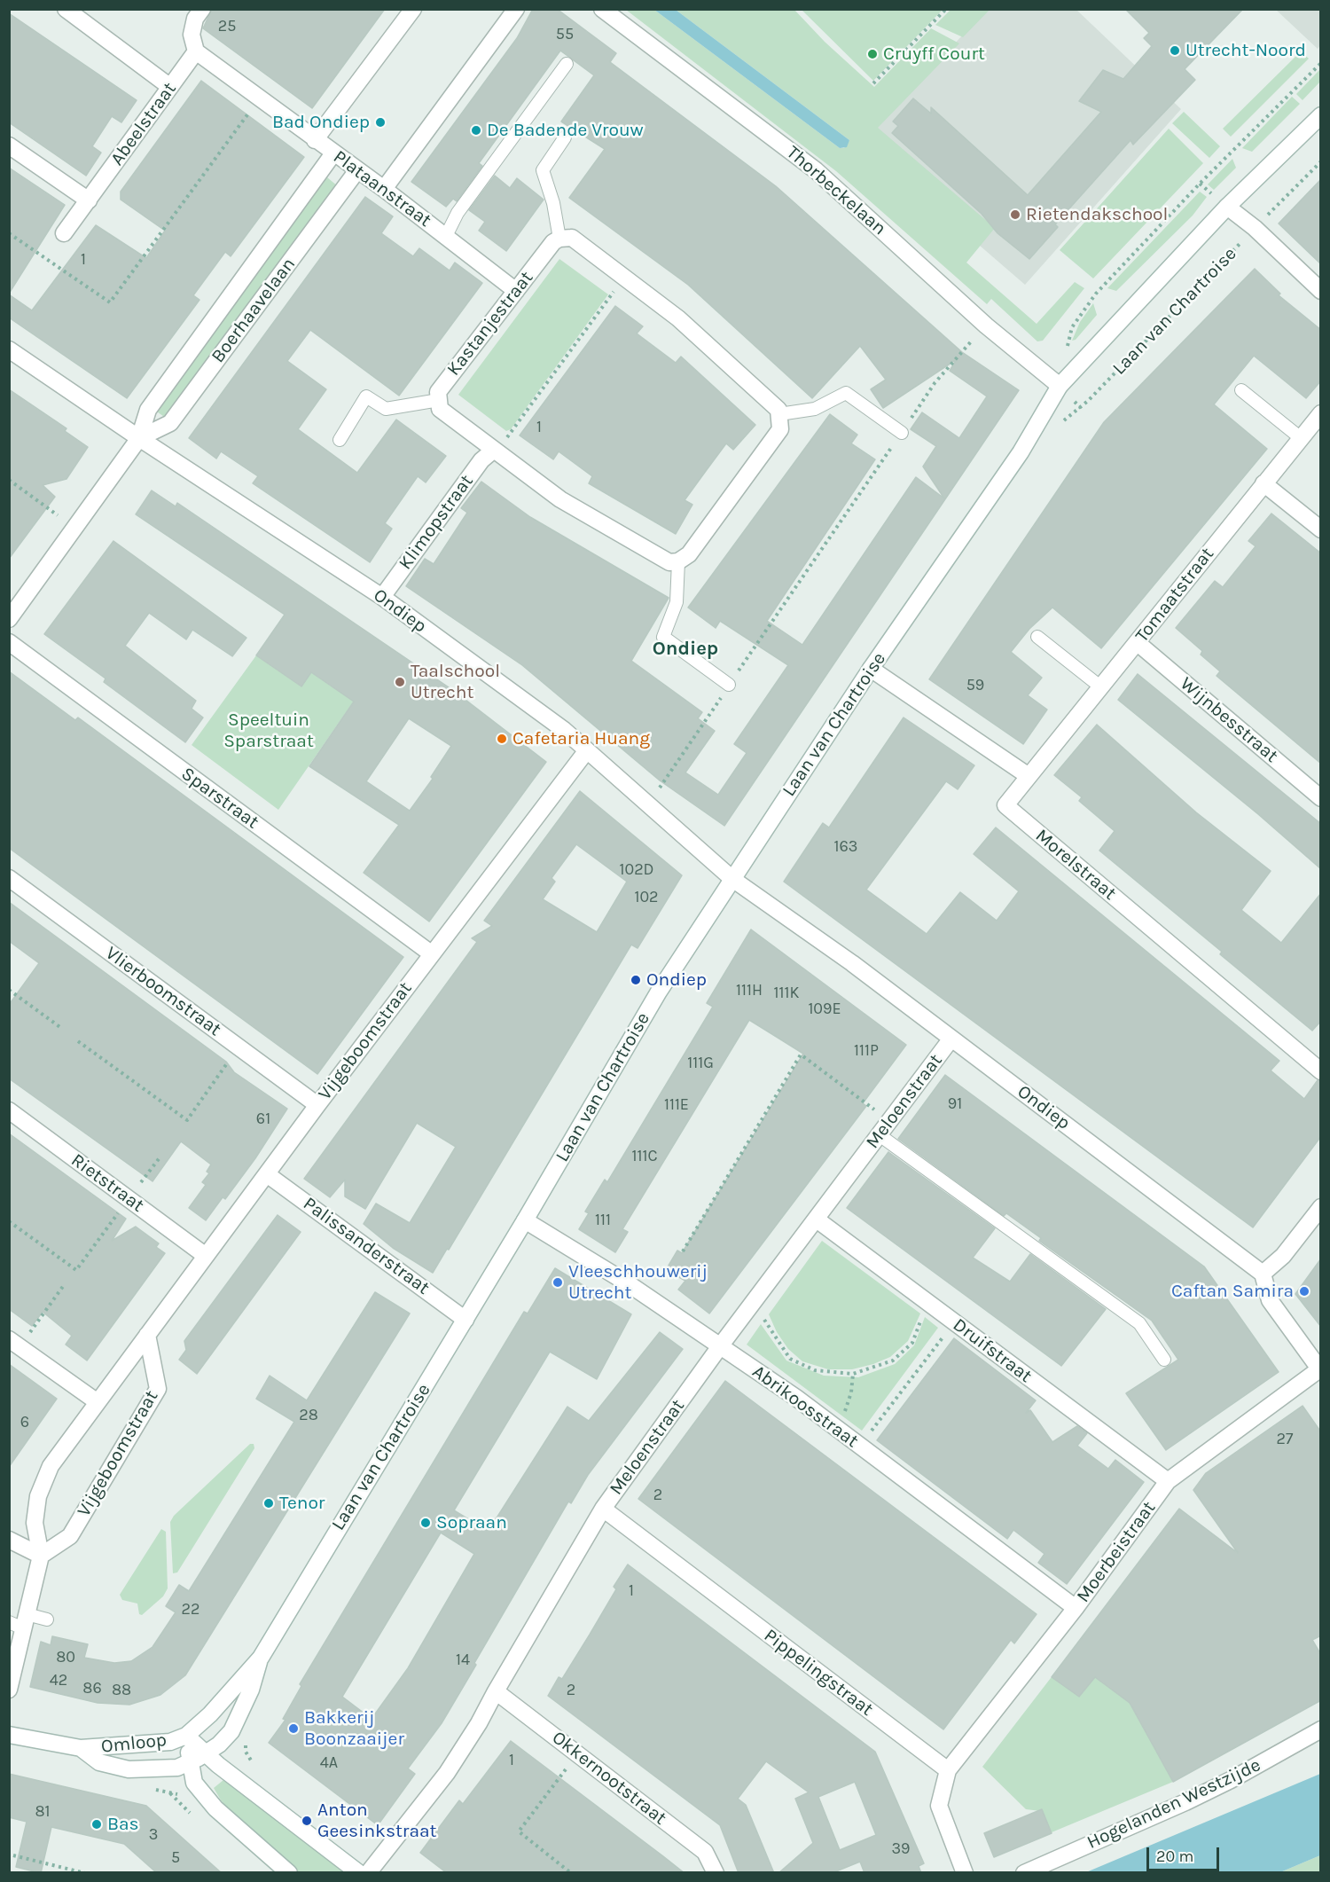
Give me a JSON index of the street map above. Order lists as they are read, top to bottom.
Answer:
{
  "streets": {
    "street": [
      "Abeelstraat",
      "Plataanstraat",
      "Thorbeckelaan",
      "Boerhaavelaan",
      "Laan van Chartroise",
      "Kastanjestraat",
      "Klimopstraat",
      "Tomaatstraat",
      "Ondiep",
      "Wijnbesstraat",
      "Sparstraat",
      "Morelstraat",
      "Vlierboomstraat",
      "Vijgeboomstraat",
      "Meloenstraat",
      "Rietstraat",
      "Palissanderstraat",
      "Druifstraat",
      "Abrikoosstraat",
      "Moerbeistraat",
      "Pippelingstraat",
      "Omloop",
      "Okkernootstraat",
      "Hogelanden Westzijde"
    ]
  },
  "crossings": [
    ["Abeelstraat", "Plataanstraat"],
    ["Plataanstraat", "Boerhaavelaan"],
    ["Plataanstraat", "Kastanjestraat"],
    ["Thorbeckelaan", "Laan van Chartroise"],
    ["Boerhaavelaan", "Ondiep"],
    ["Laan van Chartroise", "Ondiep"],
    ["Laan van Chartroise", "Palissanderstraat"],
    ["Laan van Chartroise", "Abrikoosstraat"],
    ["Laan van Chartroise", "Omloop"],
    ["Klimopstraat", "Ondiep"],
    ["Tomaatstraat", "Wijnbesstraat"],
    ["Tomaatstraat", "Morelstraat"],
    ["Ondiep", "Vijgeboomstraat"],
    ["Ondiep", "Meloenstraat"],
    ["Sparstraat", "Vijgeboomstraat"],
    ["Vlierboomstraat", "Vijgeboomstraat"],
    ["Vijgeboomstraat", "Rietstraat"],
    ["Vijgeboomstraat", "Palissanderstraat"],
    ["Meloenstraat", "Druifstraat"],
    ["Meloenstraat", "Abrikoosstraat"],
    ["Meloenstraat", "Pippelingstraat"],
    ["Meloenstraat", "Okkernootstraat"],
    ["Druifstraat", "Moerbeistraat"],
    ["Abrikoosstraat", "Moerbeistraat"],
    ["Moerbeistraat", "Pippelingstraat"]
  ],
  "districts": ["Ondiep"],
  "parks": ["Speeltuin Sparstraat"],
  "places": [
    "Utrecht-Noord",
    "Cruyff Court",
    "Bad Ondiep",
    "De Badende Vrouw",
    "Rietendakschool",
    "Taalschool Utrecht",
    "Cafetaria Huang",
    "Ondiep",
    "Vleeschhouwerij Utrecht",
    "Caftan Samira",
    "Tenor",
    "Sopraan",
    "Bakkerij Boonzaaijer",
    "Anton Geesinkstraat",
    "Bas"
  ],
  "house_numbers": [
    "25",
    "55",
    "1",
    "1",
    "59",
    "163",
    "102D",
    "102",
    "111H",
    "111K",
    "109E",
    "111P",
    "111G",
    "91",
    "111E",
    "61",
    "111C",
    "111",
    "28",
    "6",
    "27",
    "2",
    "1",
    "22",
    "80",
    "14",
    "42",
    "86",
    "88",
    "2",
    "1",
    "4A",
    "81",
    "3",
    "39",
    "5"
  ],
  "scale_bar": "20 m"
}
